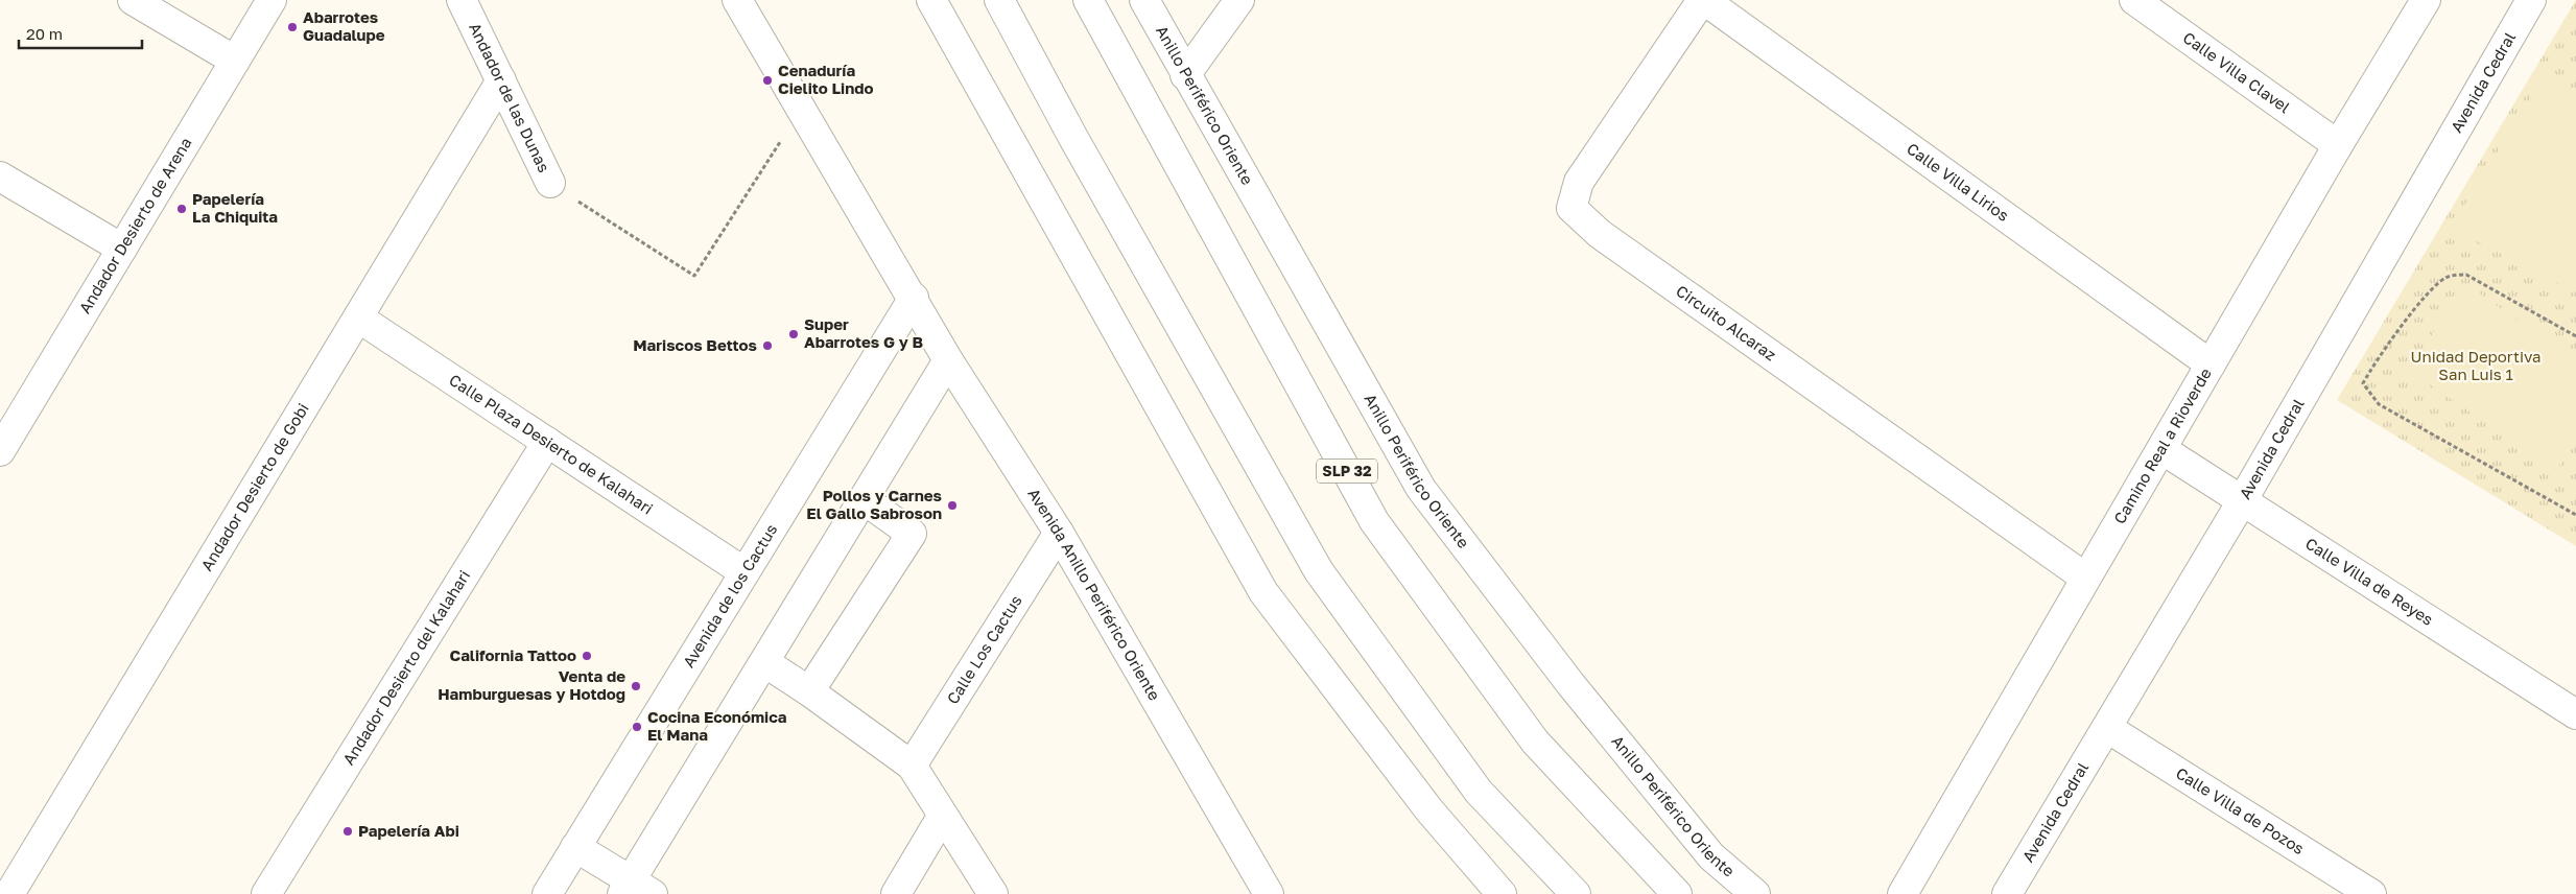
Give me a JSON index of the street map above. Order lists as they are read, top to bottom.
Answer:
{
  "streets": {
    "main road": [
      "Calle Villa Clavel",
      "Avenida Cedral",
      "Andador de las Dunas",
      "Anillo Periférico Oriente",
      "Calle Villa Lirios",
      "Andador Desierto de Arena",
      "Circuito Alcaraz",
      "Calle Plaza Desierto de Kalahari",
      "Camino Real a Rioverde",
      "SLP 32",
      "Andador Desierto de Gobi",
      "Calle Villa de Reyes",
      "Avenida Anillo Periférico Oriente",
      "Avenida de los Cactus",
      "Calle Los Cactus",
      "Andador Desierto del Kalahari",
      "Calle Villa de Pozos"
    ]
  },
  "crossings": [
    ["Calle Villa Clavel", "Camino Real a Rioverde"],
    ["Avenida Cedral", "Calle Villa de Reyes"],
    ["Avenida Cedral", "Calle Villa de Pozos"],
    ["Andador de las Dunas", "Andador Desierto de Gobi"],
    ["Calle Villa Lirios", "Circuito Alcaraz"],
    ["Calle Villa Lirios", "Camino Real a Rioverde"],
    ["Circuito Alcaraz", "Camino Real a Rioverde"],
    ["Calle Plaza Desierto de Kalahari", "Andador Desierto de Gobi"],
    ["Calle Plaza Desierto de Kalahari", "Avenida de los Cactus"],
    ["Calle Plaza Desierto de Kalahari", "Andador Desierto del Kalahari"],
    ["Camino Real a Rioverde", "Calle Villa de Reyes"],
    ["Avenida Anillo Periférico Oriente", "Avenida de los Cactus"],
    ["Avenida Anillo Periférico Oriente", "Calle Los Cactus"]
  ],
  "parks": ["Unidad Deportiva San Luis 1"],
  "places": [
    "Abarrotes Guadalupe",
    "Cenaduría Cielito Lindo",
    "Papelería La Chiquita",
    "Super Abarrotes G y B",
    "Mariscos Bettos",
    "Pollos y Carnes El Gallo Sabroson",
    "California Tattoo",
    "Venta de Hamburguesas y Hotdog",
    "Cocina Económica El Mana",
    "Papelería Abi"
  ],
  "scale_bar": "20 m"
}
